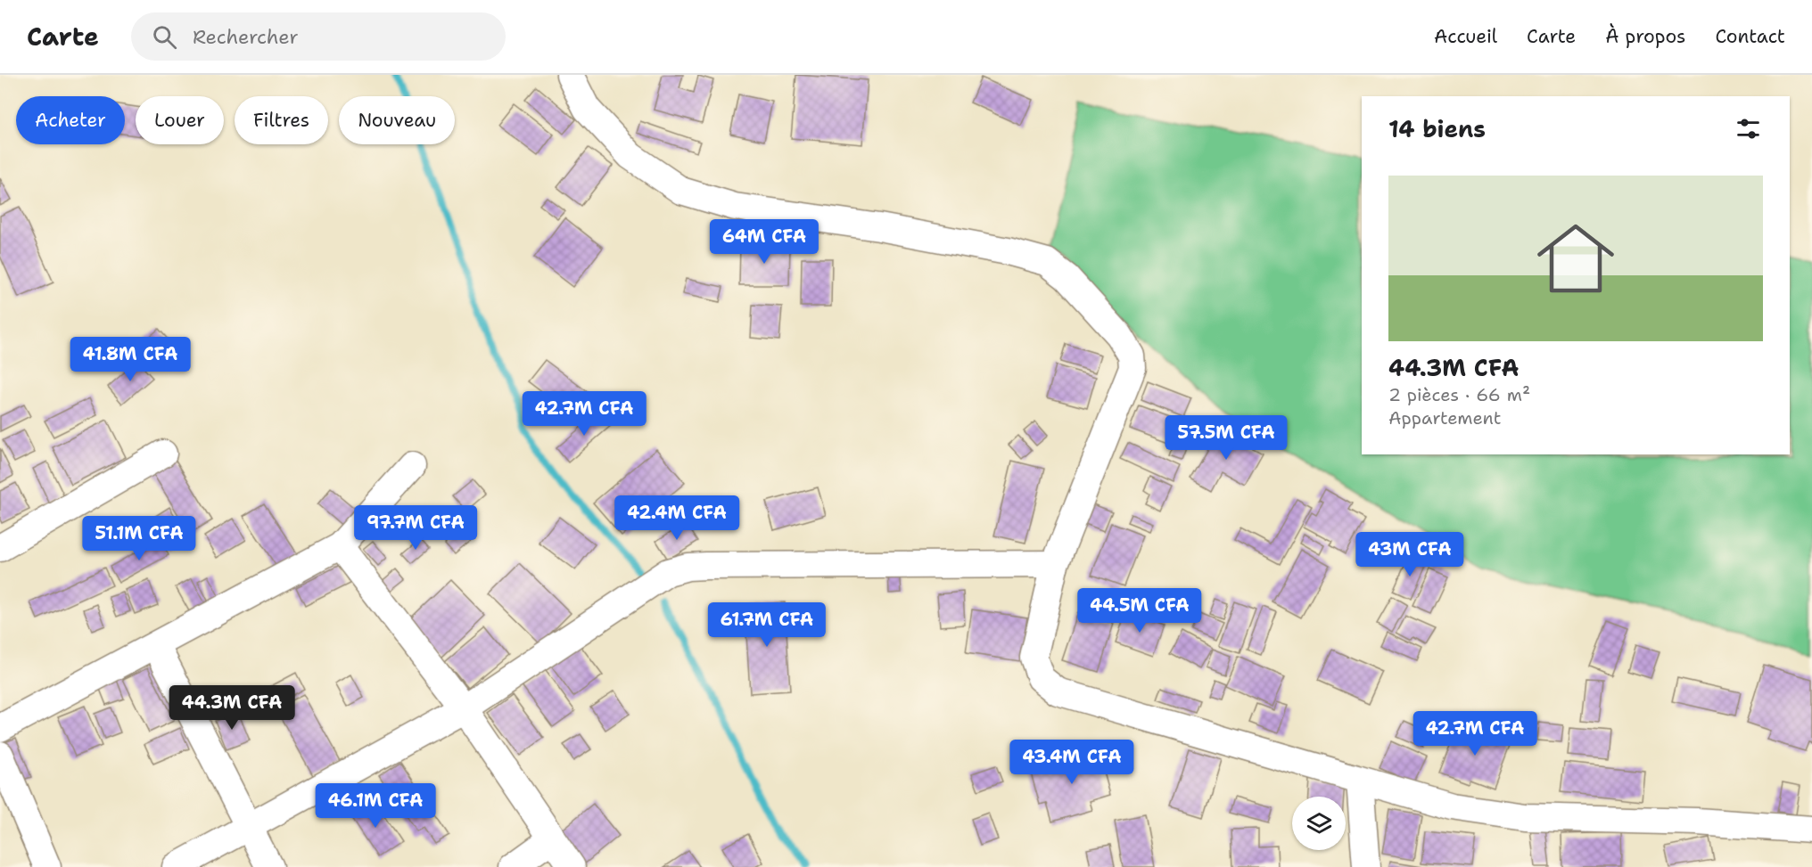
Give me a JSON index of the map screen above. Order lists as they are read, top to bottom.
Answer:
{
  "page": {
    "header": "Carte",
    "search": "Rechercher",
    "nav": [
      "Accueil",
      "Carte",
      "À propos",
      "Contact"
    ],
    "chip": [
      "Acheter",
      "Louer",
      "Filtres",
      "Nouveau"
    ],
    "heading": "14 biens",
    "list": [
      {
        "name": "44.3M CFA",
        "note": "2 pièces · 66 m² · Appartement"
      }
    ],
    "price": [
      "64M CFA",
      "41.8M CFA",
      "42.7M CFA",
      "57.5M CFA",
      "42.4M CFA",
      "97.7M CFA",
      "51.1M CFA",
      "43M CFA",
      "44.5M CFA",
      "61.7M CFA",
      "44.3M CFA",
      "42.7M CFA",
      "43.4M CFA",
      "46.1M CFA"
    ]
  }
}
